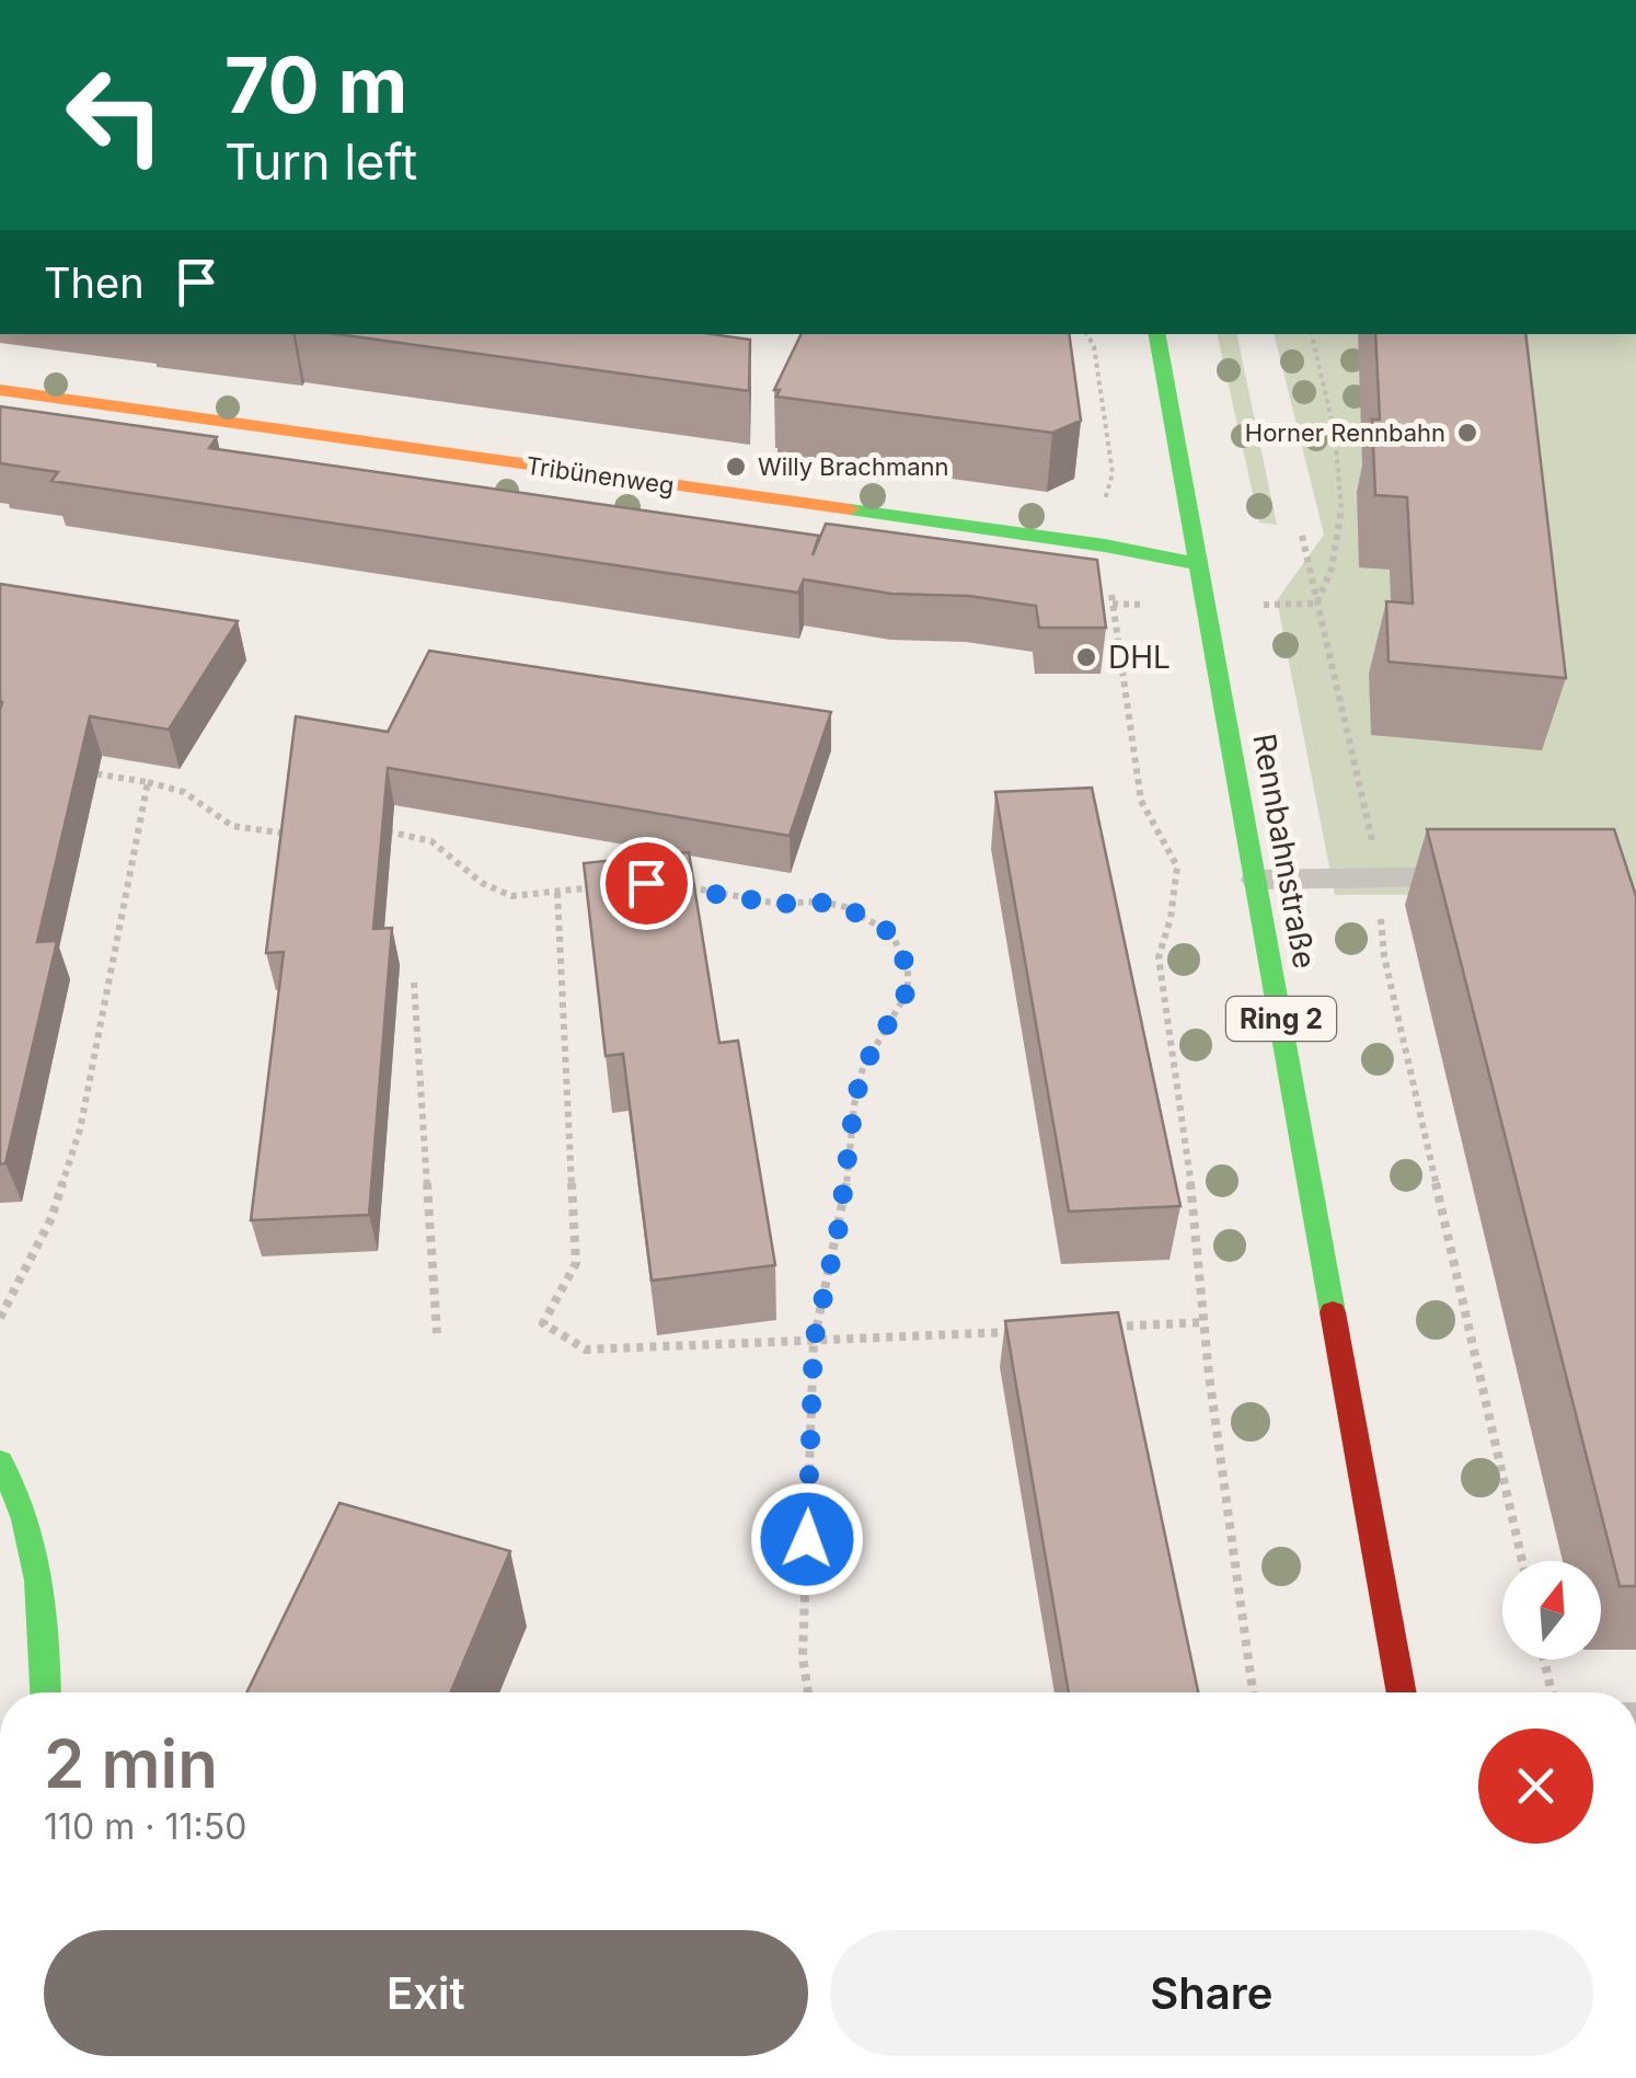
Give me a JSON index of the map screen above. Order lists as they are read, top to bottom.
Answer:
{
  "streets": {
    "main road": ["Tribünenweg", "Rennbahnstraße", "Ring 2"]
  },
  "crossings": [
    ["Tribünenweg", "Rennbahnstraße"]
  ],
  "places": ["Horner Rennbahn", "Willy Brachmann", "DHL"],
  "north": "top",
  "page": {
    "turn": ["70 m", "Turn left"],
    "then": "Then",
    "heading": ["2 min", "110 m · 11:50"],
    "buttons": ["Exit", "Share"]
  }
}
